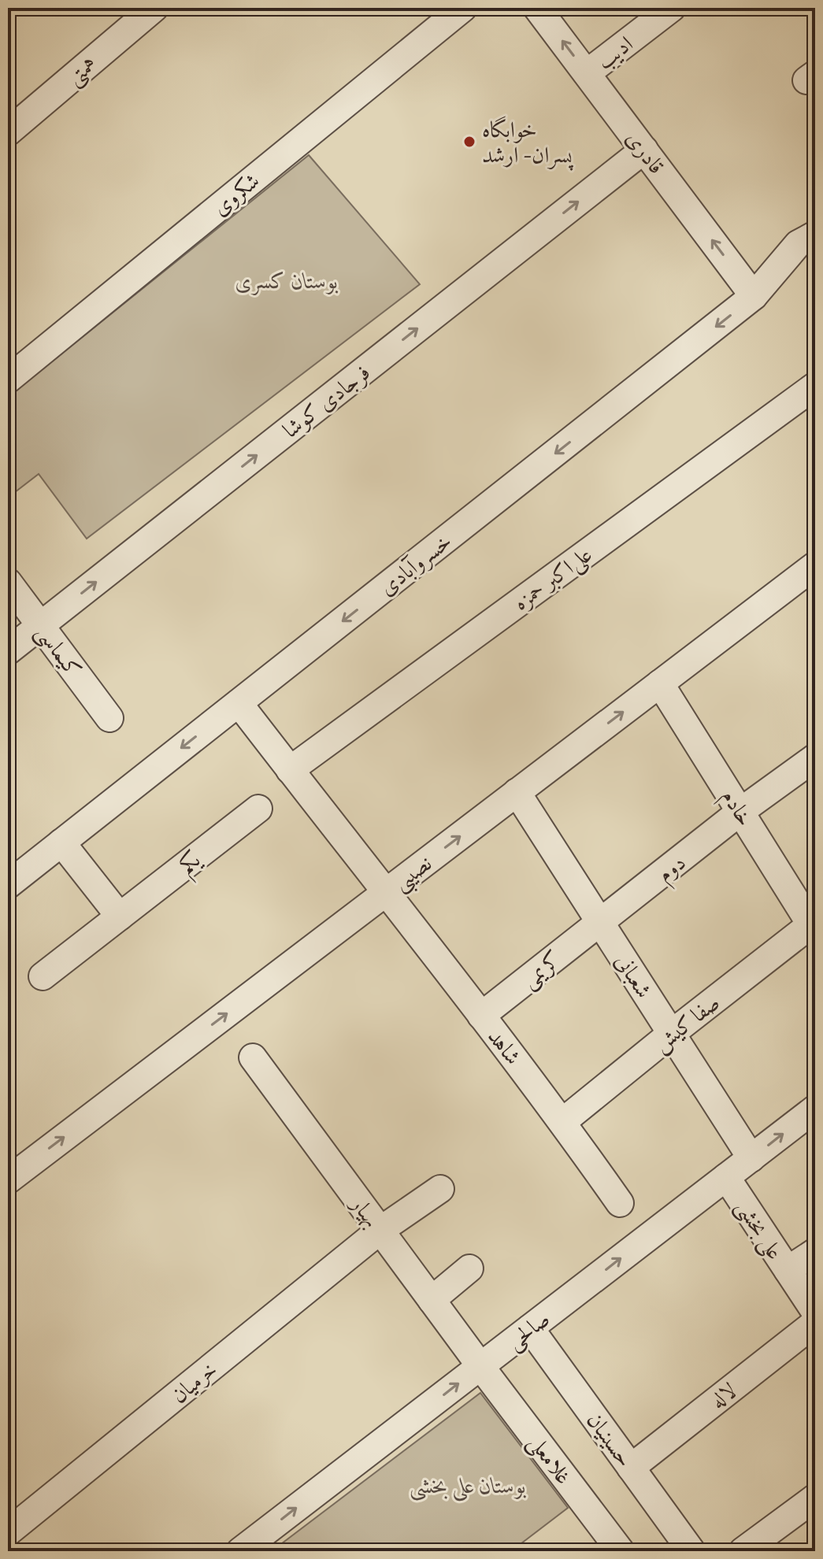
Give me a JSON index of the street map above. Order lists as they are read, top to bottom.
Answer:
{
  "streets": {
    "street": [
      "ادیب",
      "همتی",
      "قادری",
      "شکروی",
      "فرجادی کوشا",
      "خسروآبادی",
      "علی‌اکبر حمزه",
      "کیماسی",
      "خادم",
      "یکم",
      "دوم",
      "نصیبی",
      "کریمی",
      "شعبانی",
      "صفا کیش",
      "شاهد",
      "بهیار",
      "علی بخشی",
      "صالحی",
      "خرمیان",
      "لاله",
      "حسینیان",
      "غلامعلی"
    ]
  },
  "crossings": [
    ["ادیب", "قادری"],
    ["قادری", "فرجادی کوشا"],
    ["قادری", "خسروآبادی"],
    ["فرجادی کوشا", "کیماسی"],
    ["خسروآبادی", "شاهد"],
    ["علی‌اکبر حمزه", "شاهد"],
    ["خادم", "دوم"],
    ["خادم", "نصیبی"],
    ["خادم", "صفا کیش"],
    ["دوم", "کریمی"],
    ["دوم", "شعبانی"],
    ["نصیبی", "شعبانی"],
    ["نصیبی", "شاهد"],
    ["کریمی", "شعبانی"],
    ["کریمی", "شاهد"],
    ["شعبانی", "صفا کیش"],
    ["شعبانی", "صالحی"],
    ["صفا کیش", "شاهد"],
    ["بهیار", "صالحی"],
    ["بهیار", "خرمیان"],
    ["بهیار", "غلامعلی"],
    ["علی بخشی", "صالحی"],
    ["صالحی", "حسینیان"],
    ["صالحی", "غلامعلی"],
    ["لاله", "حسینیان"]
  ],
  "one_way": [
    "قادری",
    "فرجادی کوشا",
    "خسروآبادی",
    "نصیبی",
    "صالحی"
  ],
  "parks": ["بوستان کسری", "بوستان علی بخشی"],
  "places": ["خوابگاه پسران- ارشد"]
}
